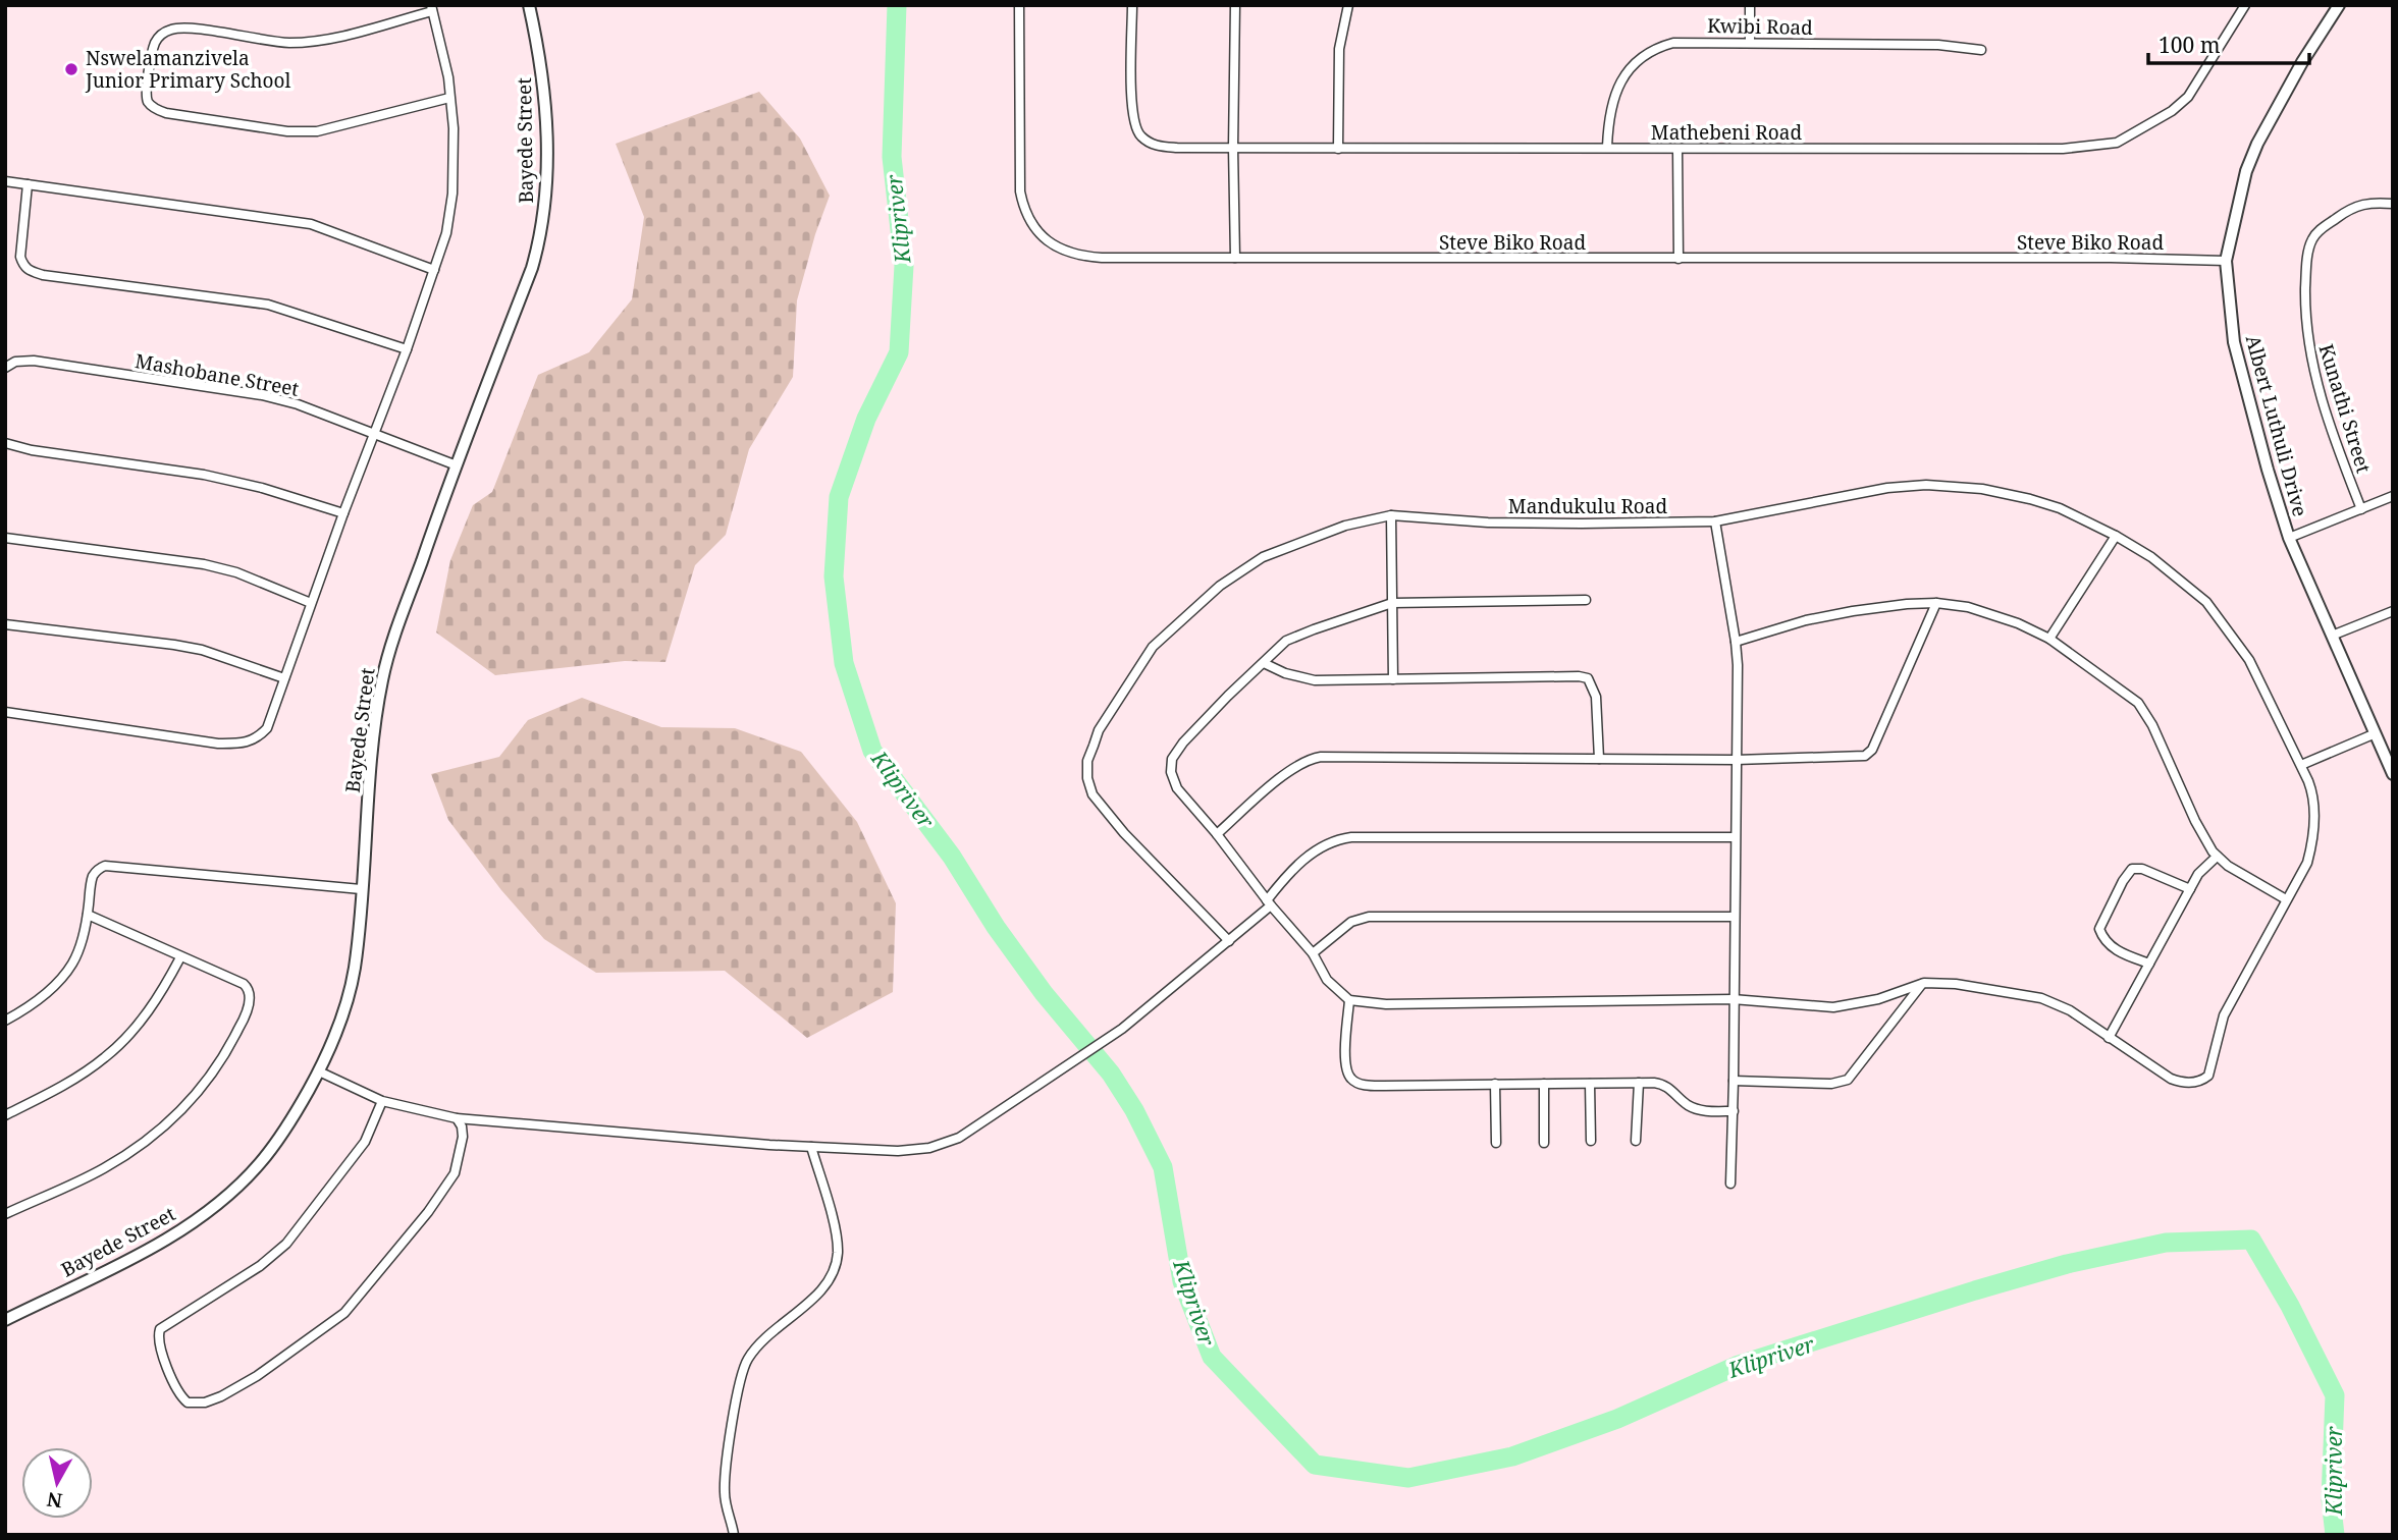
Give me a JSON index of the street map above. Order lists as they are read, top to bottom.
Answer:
{
  "streets": {
    "street": [
      "Kwibi Road",
      "Mathebeni Road",
      "Bayede Street",
      "Steve Biko Road",
      "Mashobane Street",
      "Kunathi Street",
      "Albert Luthuli Drive",
      "Mandukulu Road"
    ]
  },
  "crossings": [
    ["Kwibi Road", "Mathebeni Road"],
    ["Bayede Street", "Mashobane Street"],
    ["Steve Biko Road", "Albert Luthuli Drive"]
  ],
  "water": ["Klipriver"],
  "places": ["Nswelamanzivela Junior Primary School"],
  "scale_bar": "100 m",
  "north": "bottom"
}
